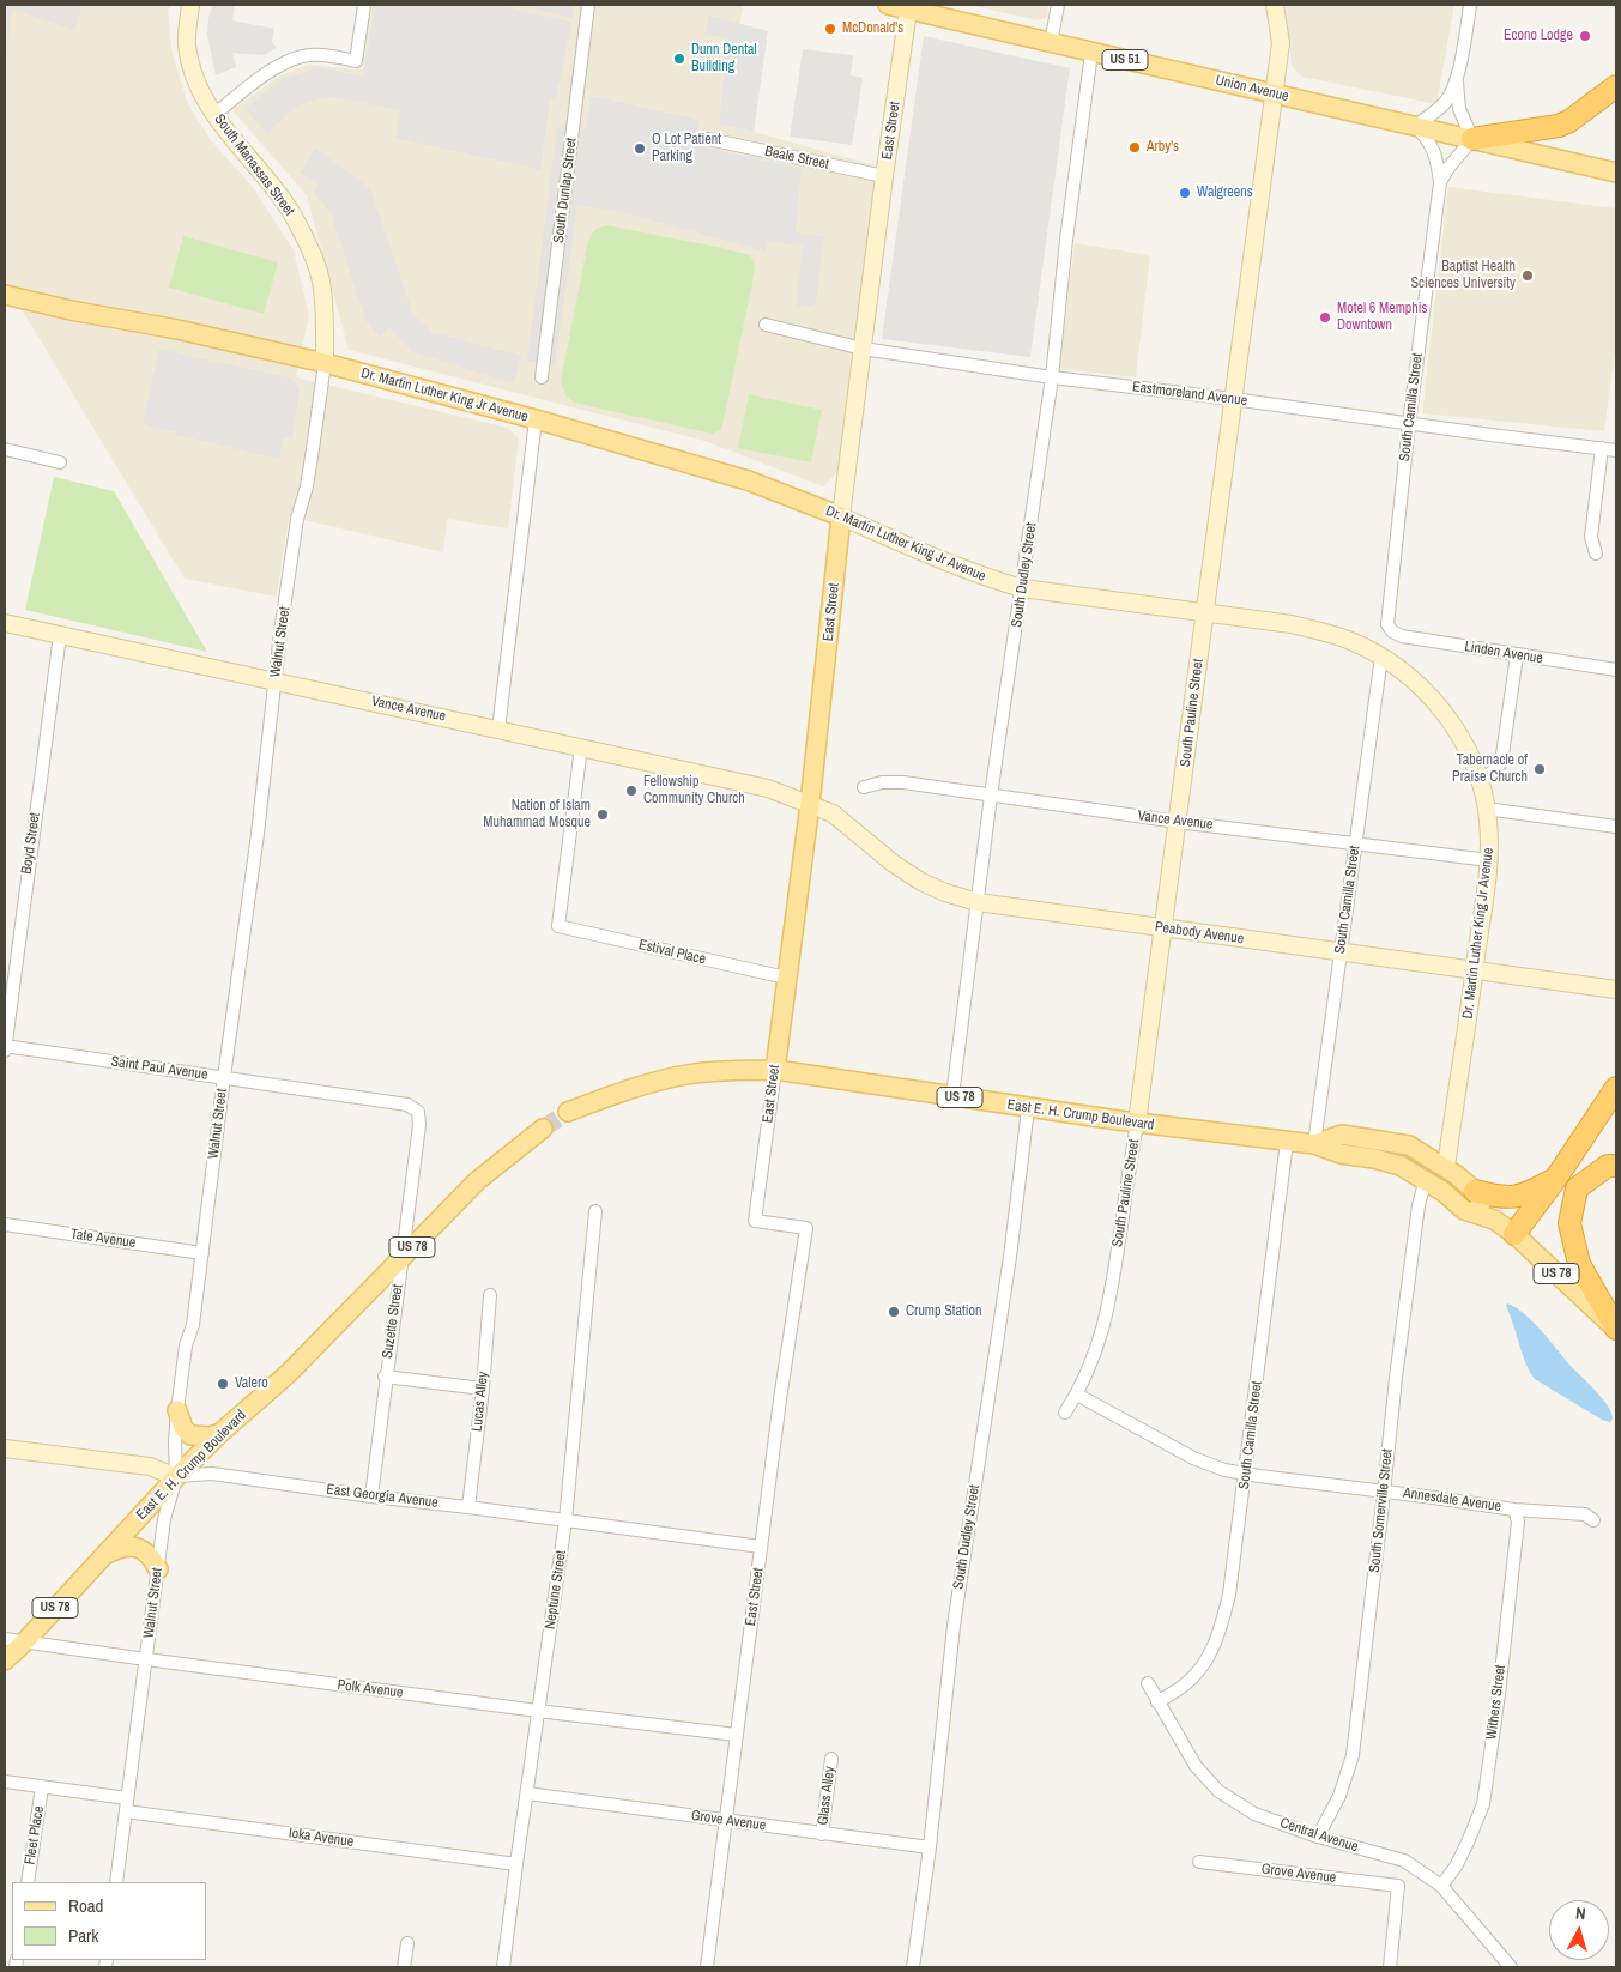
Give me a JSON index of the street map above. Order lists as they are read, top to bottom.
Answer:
{
  "streets": {
    "main road": [
      "US 51",
      "Union Avenue",
      "East Street",
      "Dr. Martin Luther King Jr Avenue",
      "US 78",
      "East E. H. Crump Boulevard"
    ],
    "street": [
      "Beale Street",
      "South Manassas Street",
      "South Dunlap Street",
      "Eastmoreland Avenue",
      "South Camilla Street",
      "South Dudley Street",
      "Walnut Street",
      "Linden Avenue",
      "Vance Avenue",
      "South Pauline Street",
      "Boyd Street",
      "Peabody Avenue",
      "Estival Place",
      "Saint Paul Avenue",
      "Tate Avenue",
      "Suzette Street",
      "Lucas Alley",
      "East Georgia Avenue",
      "Annesdale Avenue",
      "South Somerville Street",
      "Neptune Street",
      "Polk Avenue",
      "Withers Street",
      "Glass Alley",
      "Grove Avenue",
      "Fleet Place",
      "Central Avenue",
      "Ioka Avenue"
    ]
  },
  "crossings": [
    ["Union Avenue", "East Street"],
    ["Union Avenue", "South Camilla Street"],
    ["Union Avenue", "South Dudley Street"],
    ["Union Avenue", "South Pauline Street"],
    ["East Street", "Beale Street"],
    ["East Street", "Eastmoreland Avenue"],
    ["East Street", "Dr. Martin Luther King Jr Avenue"],
    ["East Street", "Vance Avenue"],
    ["East Street", "Peabody Avenue"],
    ["East Street", "Estival Place"],
    ["East Street", "East E. H. Crump Boulevard"],
    ["East Street", "East Georgia Avenue"],
    ["East Street", "Polk Avenue"],
    ["East Street", "Grove Avenue"],
    ["South Manassas Street", "Dr. Martin Luther King Jr Avenue"],
    ["South Manassas Street", "Walnut Street"],
    ["Eastmoreland Avenue", "South Camilla Street"],
    ["Eastmoreland Avenue", "South Dudley Street"],
    ["Eastmoreland Avenue", "South Pauline Street"],
    ["Dr. Martin Luther King Jr Avenue", "South Camilla Street"],
    ["Dr. Martin Luther King Jr Avenue", "South Dudley Street"],
    ["Dr. Martin Luther King Jr Avenue", "Walnut Street"],
    ["Dr. Martin Luther King Jr Avenue", "Vance Avenue"],
    ["Dr. Martin Luther King Jr Avenue", "South Pauline Street"],
    ["Dr. Martin Luther King Jr Avenue", "Peabody Avenue"],
    ["Dr. Martin Luther King Jr Avenue", "East E. H. Crump Boulevard"],
    ["South Camilla Street", "Linden Avenue"],
    ["South Camilla Street", "Vance Avenue"],
    ["South Camilla Street", "Peabody Avenue"],
    ["South Camilla Street", "East E. H. Crump Boulevard"],
    ["South Camilla Street", "Annesdale Avenue"],
    ["South Camilla Street", "Central Avenue"],
    ["South Dudley Street", "Vance Avenue"],
    ["South Dudley Street", "Peabody Avenue"],
    ["South Dudley Street", "East E. H. Crump Boulevard"],
    ["South Dudley Street", "Grove Avenue"],
    ["Walnut Street", "Vance Avenue"],
    ["Walnut Street", "Saint Paul Avenue"],
    ["Walnut Street", "East E. H. Crump Boulevard"],
    ["Walnut Street", "Tate Avenue"],
    ["Walnut Street", "East Georgia Avenue"],
    ["Walnut Street", "Polk Avenue"],
    ["Walnut Street", "Ioka Avenue"],
    ["Vance Avenue", "South Pauline Street"],
    ["Vance Avenue", "Boyd Street"],
    ["Vance Avenue", "Peabody Avenue"],
    ["Vance Avenue", "Estival Place"],
    ["South Pauline Street", "Peabody Avenue"],
    ["South Pauline Street", "East E. H. Crump Boulevard"],
    ["South Pauline Street", "Annesdale Avenue"],
    ["Boyd Street", "Saint Paul Avenue"],
    ["Saint Paul Avenue", "Suzette Street"],
    ["US 78", "East E. H. Crump Boulevard"],
    ["East E. H. Crump Boulevard", "Suzette Street"],
    ["East E. H. Crump Boulevard", "East Georgia Avenue"],
    ["East E. H. Crump Boulevard", "South Somerville Street"],
    ["East E. H. Crump Boulevard", "Polk Avenue"],
    ["Suzette Street", "East Georgia Avenue"],
    ["Lucas Alley", "East Georgia Avenue"],
    ["East Georgia Avenue", "Neptune Street"],
    ["Annesdale Avenue", "South Somerville Street"],
    ["Annesdale Avenue", "Withers Street"],
    ["South Somerville Street", "Central Avenue"],
    ["Neptune Street", "Polk Avenue"],
    ["Neptune Street", "Grove Avenue"],
    ["Neptune Street", "Ioka Avenue"],
    ["Withers Street", "Central Avenue"],
    ["Glass Alley", "Grove Avenue"],
    ["Fleet Place", "Ioka Avenue"]
  ],
  "places": [
    "McDonald's",
    "Econo Lodge",
    "Dunn Dental Building",
    "Arby's",
    "O Lot Patient Parking",
    "Walgreens",
    "Baptist Health Sciences University",
    "Motel 6 Memphis Downtown",
    "Tabernacle of Praise Church",
    "Fellowship Community Church",
    "Nation of Islam Muhammad Mosque",
    "Crump Station",
    "Valero"
  ],
  "legend": ["Road", "Park"],
  "north": "top"
}
